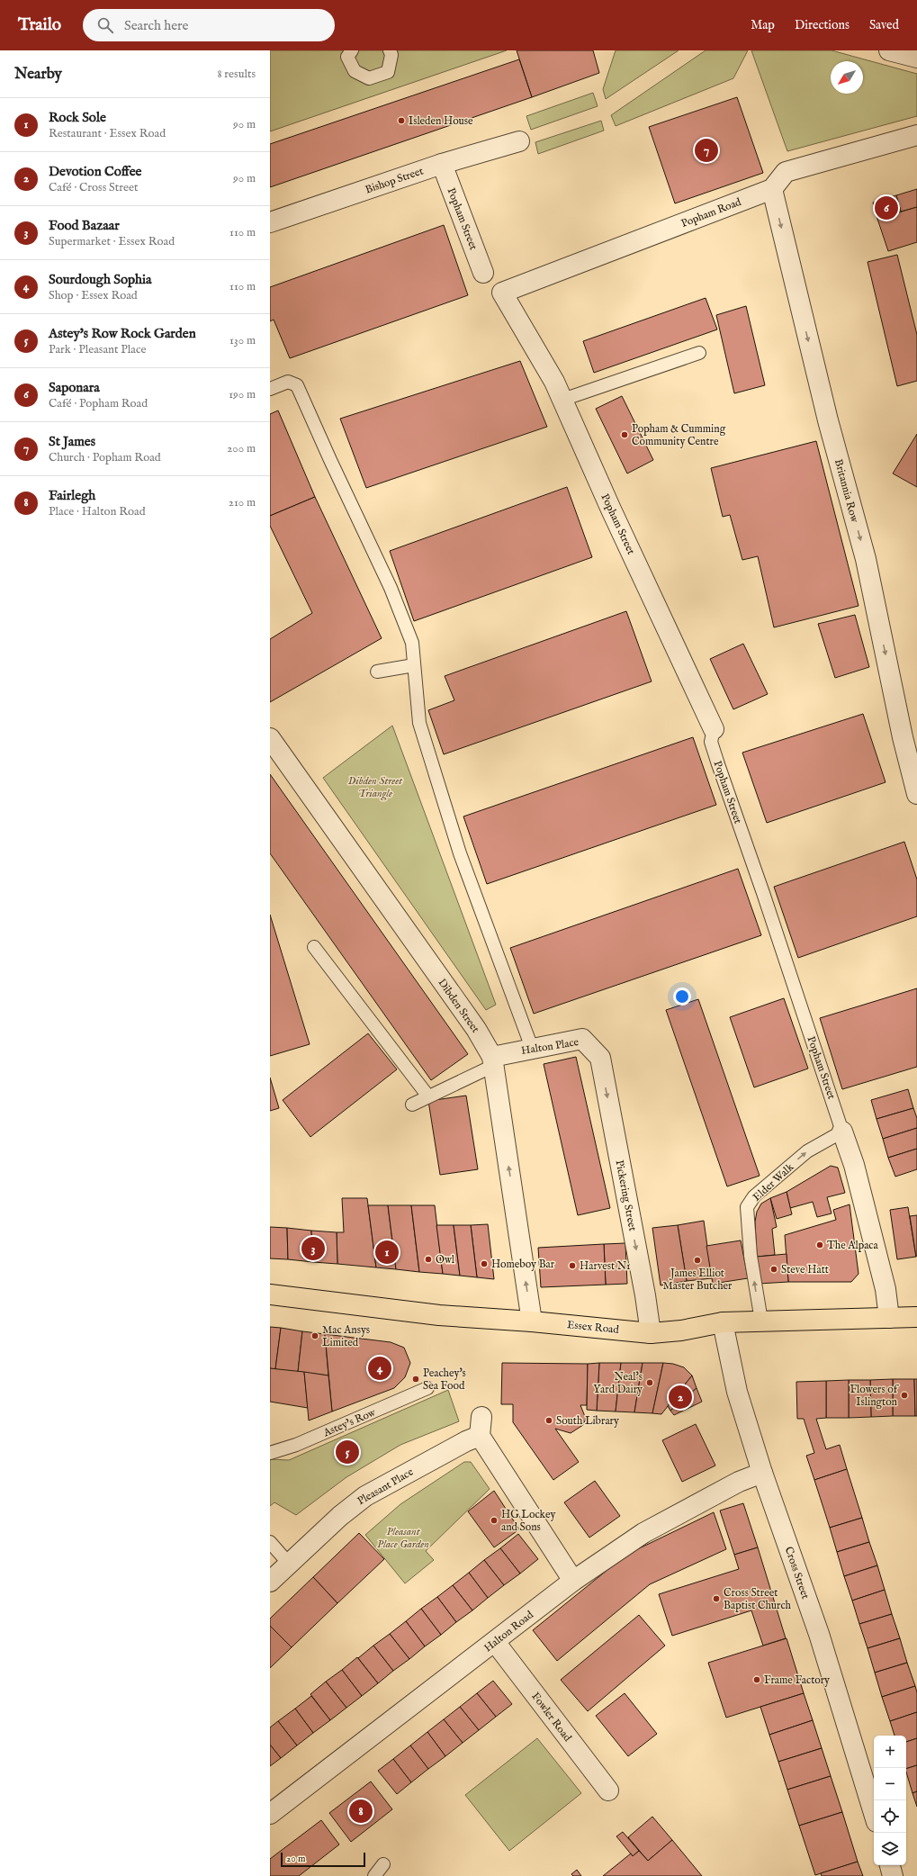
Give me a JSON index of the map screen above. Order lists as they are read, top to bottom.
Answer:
{
  "streets": {
    "main road": ["Essex Road"],
    "street": [
      "Bishop Street",
      "Popham Road",
      "Popham Street",
      "Britannia Row",
      "Dibden Street",
      "Halton Place",
      "Pickering Street",
      "Pleasant Place",
      "Cross Street",
      "Halton Road",
      "Fowler Road"
    ],
    "lane": ["Elder Walk", "Astey's Row"]
  },
  "crossings": [
    ["Bishop Street", "Popham Street"],
    ["Popham Road", "Popham Street"],
    ["Popham Road", "Britannia Row"],
    ["Popham Street", "Elder Walk"],
    ["Popham Street", "Essex Road"],
    ["Dibden Street", "Halton Place"],
    ["Dibden Street", "Essex Road"],
    ["Halton Place", "Pickering Street"],
    ["Elder Walk", "Essex Road"],
    ["Pickering Street", "Essex Road"],
    ["Essex Road", "Cross Street"],
    ["Pleasant Place", "Halton Road"],
    ["Cross Street", "Halton Road"],
    ["Halton Road", "Fowler Road"]
  ],
  "one_way": [
    "Britannia Row",
    "Dibden Street",
    "Elder Walk",
    "Pickering Street"
  ],
  "parks": ["Dibden Street Triangle", "Pleasant Place Garden"],
  "places": [
    "Isleden House",
    "Popham & Cumming Community Centre",
    "The Alpaca",
    "Owl",
    "James Elliot Master Butcher",
    "Homeboy Bar",
    "Harvest N1",
    "Steve Hatt",
    "Mac Ansys Limited",
    "Peachey's Sea Food",
    "Neal's Yard Dairy",
    "Flowers of Islington",
    "South Library",
    "HG Lockey and Sons",
    "Cross Street Baptist Church",
    "Frame Factory"
  ],
  "scale_bar": "20 m",
  "north": "bottom left",
  "page": {
    "header": "Trailo",
    "search": "Search here",
    "nav": ["Map", "Directions", "Saved"],
    "heading": ["Nearby", "8 results"],
    "list": [
      {
        "mark": "1",
        "name": "Rock Sole",
        "note": "Restaurant · Essex Road",
        "value": "90 m"
      },
      {
        "mark": "2",
        "name": "Devotion Coffee",
        "note": "Café · Cross Street",
        "value": "90 m"
      },
      {
        "mark": "3",
        "name": "Food Bazaar",
        "note": "Supermarket · Essex Road",
        "value": "110 m"
      },
      {
        "mark": "4",
        "name": "Sourdough Sophia",
        "note": "Shop · Essex Road",
        "value": "110 m"
      },
      {
        "mark": "5",
        "name": "Astey's Row Rock Garden",
        "note": "Park · Pleasant Place",
        "value": "130 m"
      },
      {
        "mark": "6",
        "name": "Saponara",
        "note": "Café · Popham Road",
        "value": "190 m"
      },
      {
        "mark": "7",
        "name": "St James",
        "note": "Church · Popham Road",
        "value": "200 m"
      },
      {
        "mark": "8",
        "name": "Fairlegh",
        "note": "Place · Halton Road",
        "value": "210 m"
      }
    ],
    "pins": [
      "7",
      "6",
      "3",
      "1",
      "4",
      "2",
      "5",
      "8"
    ],
    "map_buttons": ["+", "−"],
    "scale": "20 m"
  }
}
